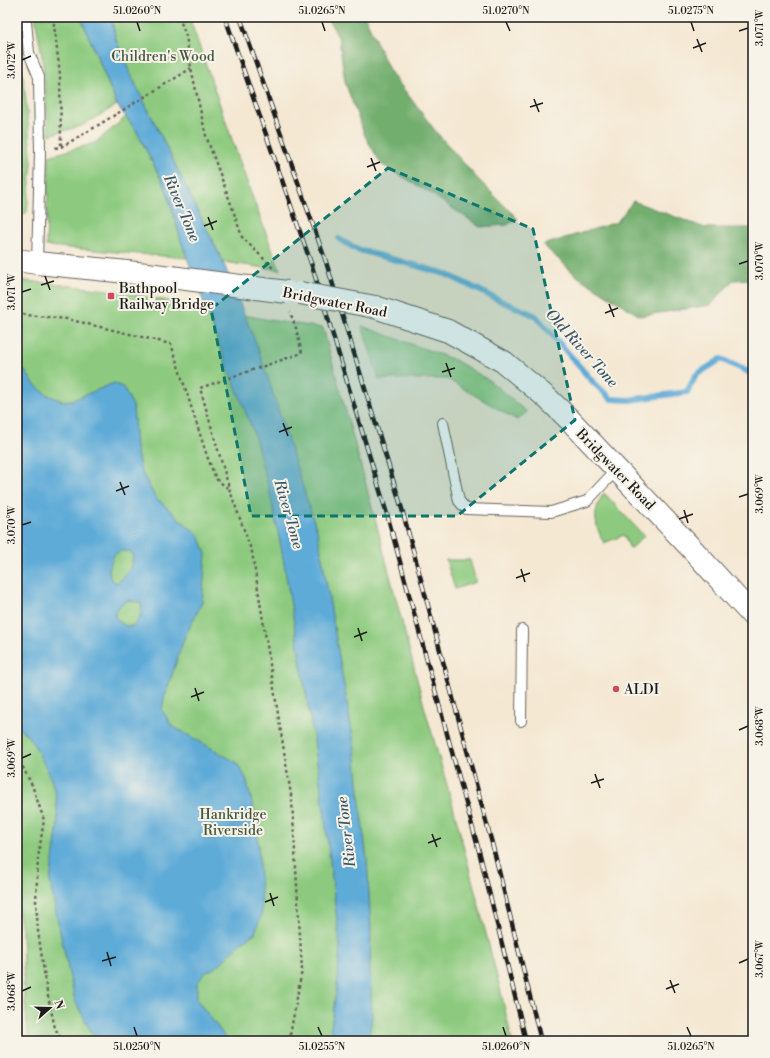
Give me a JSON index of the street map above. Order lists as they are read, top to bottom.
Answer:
{
  "streets": {
    "main road": ["Bridgwater Road"]
  },
  "water": ["River Tone", "Old River Tone"],
  "parks": ["Children's Wood", "Hankridge Riverside"],
  "places": {
    "transit": ["Bathpool Railway Bridge"],
    "other": ["ALDI"]
  },
  "north": "right",
  "coordinates": [
    "51.0260°N",
    "51.0265°N",
    "51.0270°N",
    "51.0275°N",
    "3.071°W",
    "3.072°W",
    "3.070°W",
    "3.069°W",
    "3.068°W",
    "3.067°W",
    "51.0250°N",
    "51.0255°N"
  ]
}
